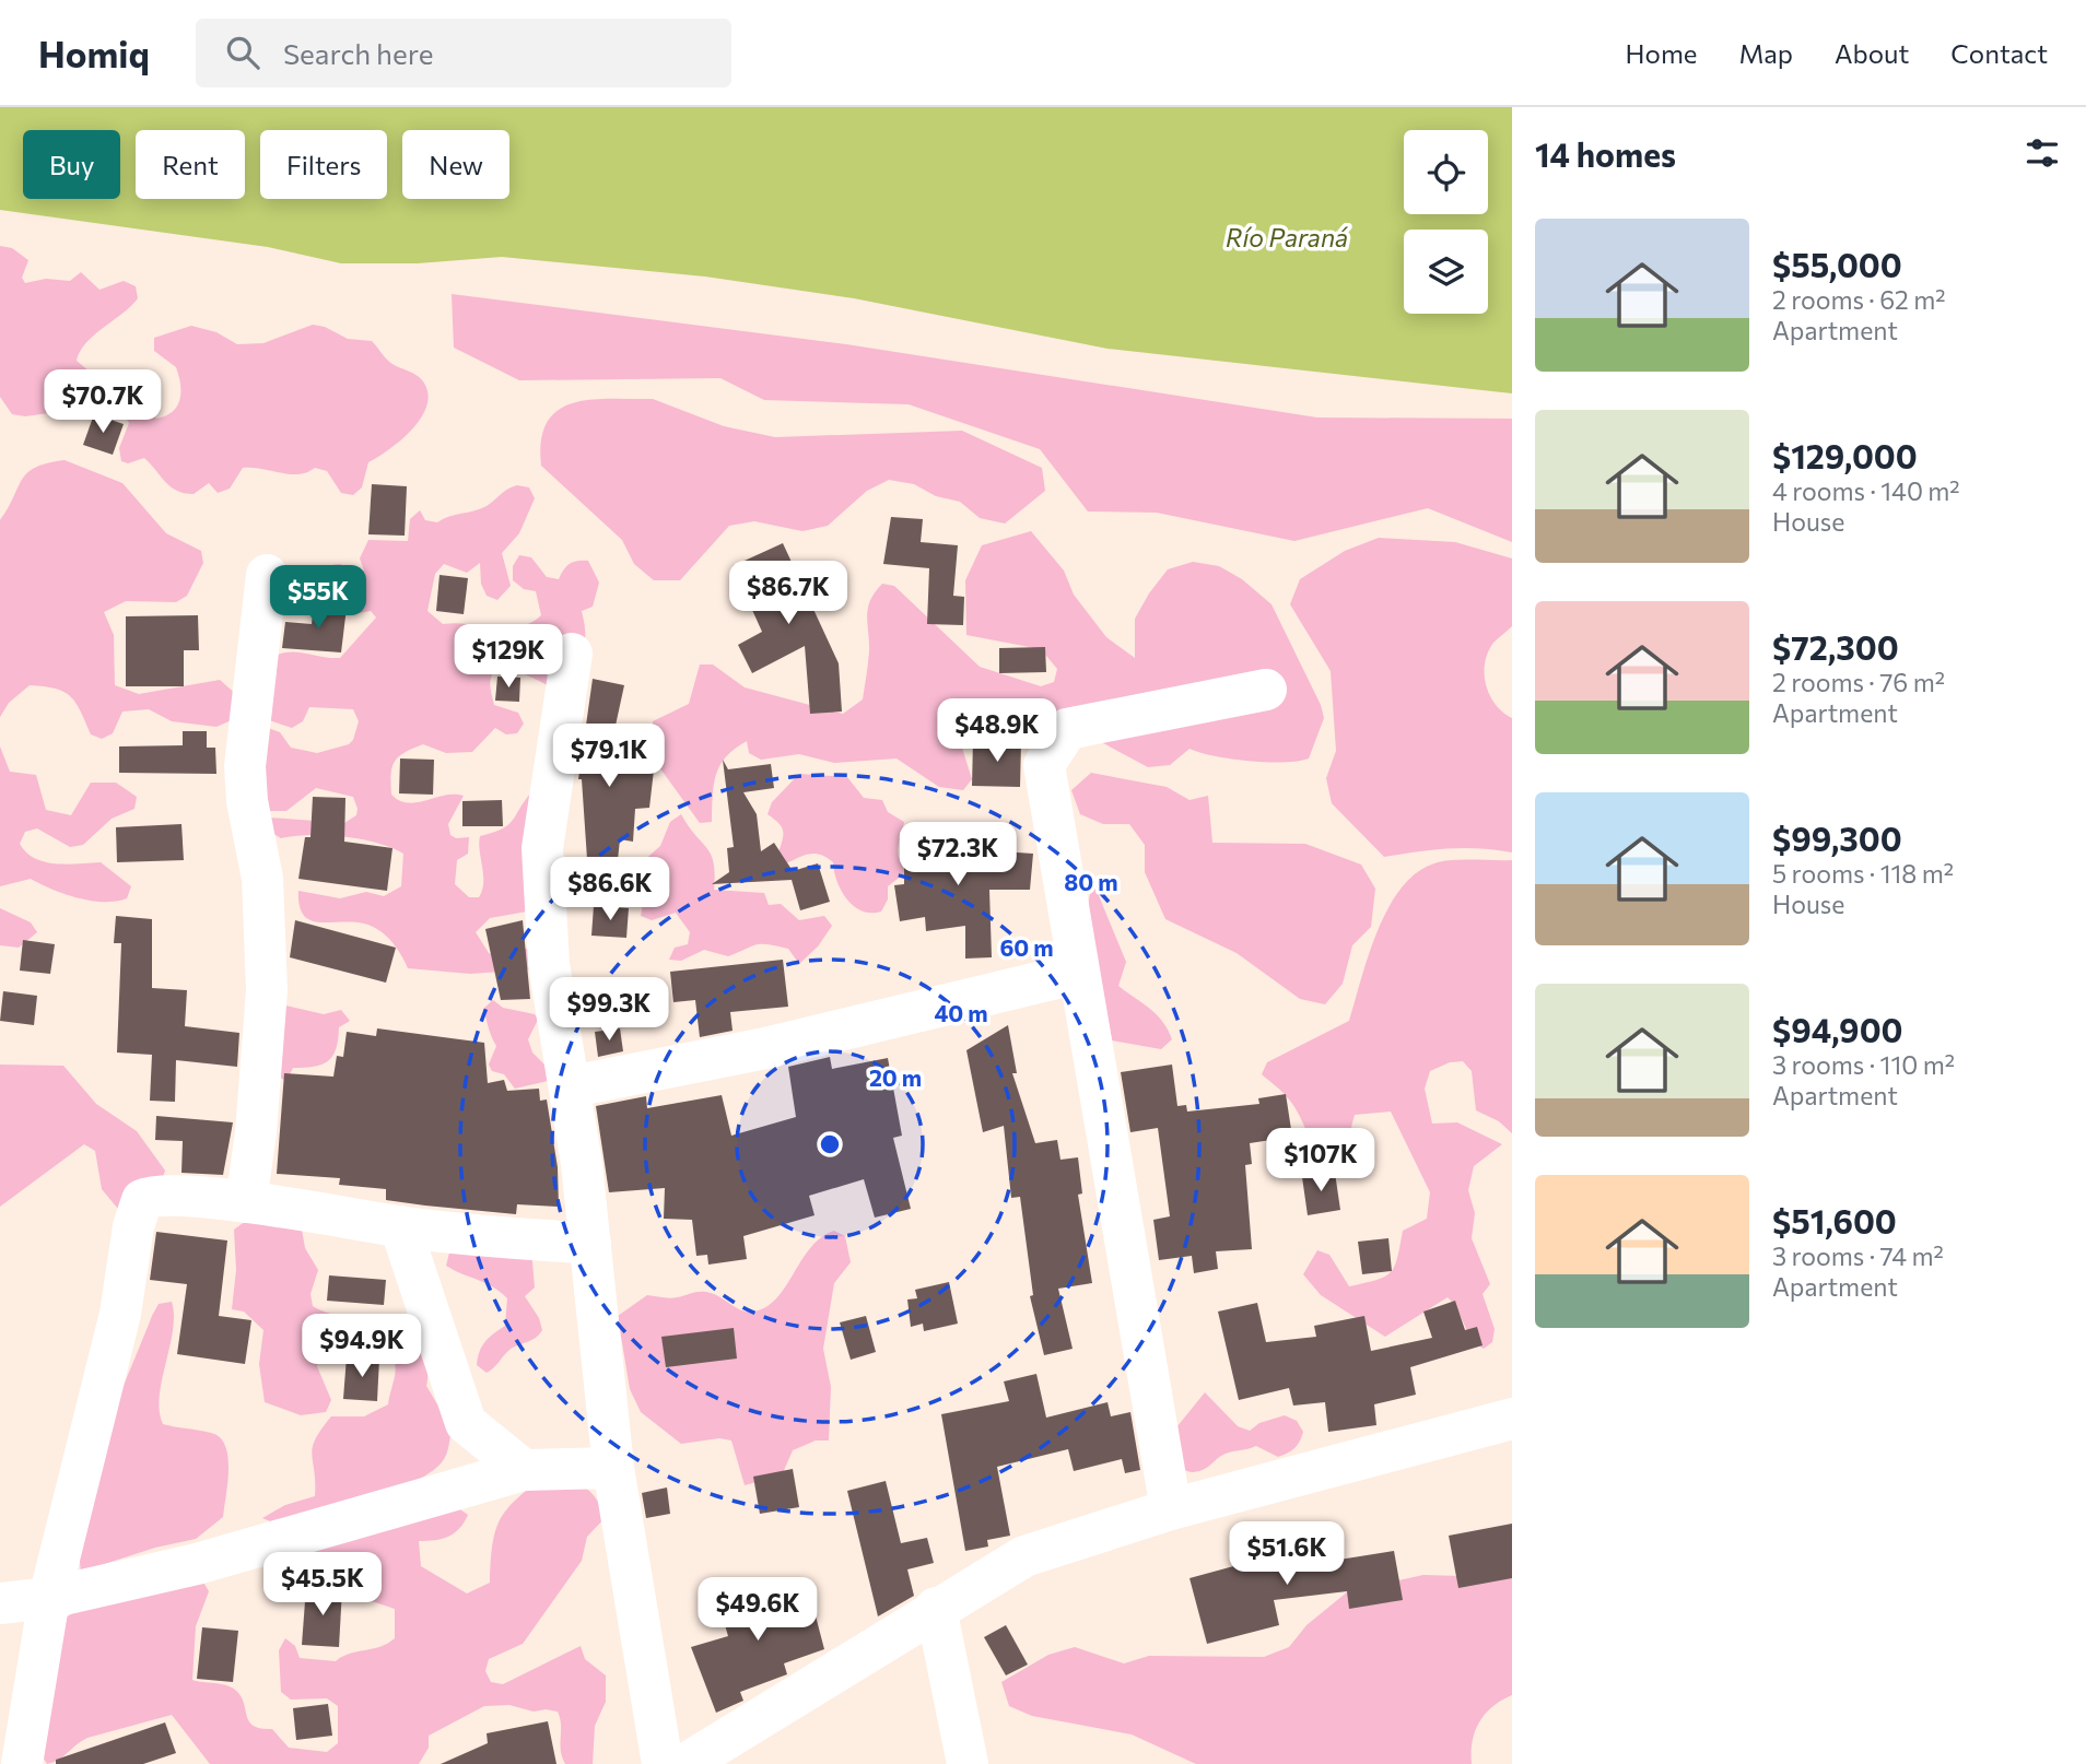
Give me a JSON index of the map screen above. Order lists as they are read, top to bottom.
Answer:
{
  "water": ["Río Paraná"],
  "page": {
    "header": "Homiq",
    "search": "Search here",
    "nav": [
      "Home",
      "Map",
      "About",
      "Contact"
    ],
    "heading": "14 homes",
    "chip": [
      "Buy",
      "Rent",
      "Filters",
      "New"
    ],
    "list": [
      {
        "name": "$55,000",
        "note": "2 rooms · 62 m² · Apartment"
      },
      {
        "name": "$129,000",
        "note": "4 rooms · 140 m² · House"
      },
      {
        "name": "$72,300",
        "note": "2 rooms · 76 m² · Apartment"
      },
      {
        "name": "$99,300",
        "note": "5 rooms · 118 m² · House"
      },
      {
        "name": "$94,900",
        "note": "3 rooms · 110 m² · Apartment"
      },
      {
        "name": "$51,600",
        "note": "3 rooms · 74 m² · Apartment"
      }
    ],
    "price": [
      "$70.7K",
      "$86.7K",
      "$55K",
      "$129K",
      "$48.9K",
      "$79.1K",
      "$72.3K",
      "$86.6K",
      "$99.3K",
      "$107K",
      "$94.9K",
      "$51.6K",
      "$45.5K",
      "$49.6K"
    ]
  },
  "rings": [
    "80 m",
    "60 m",
    "40 m",
    "20 m"
  ]
}
